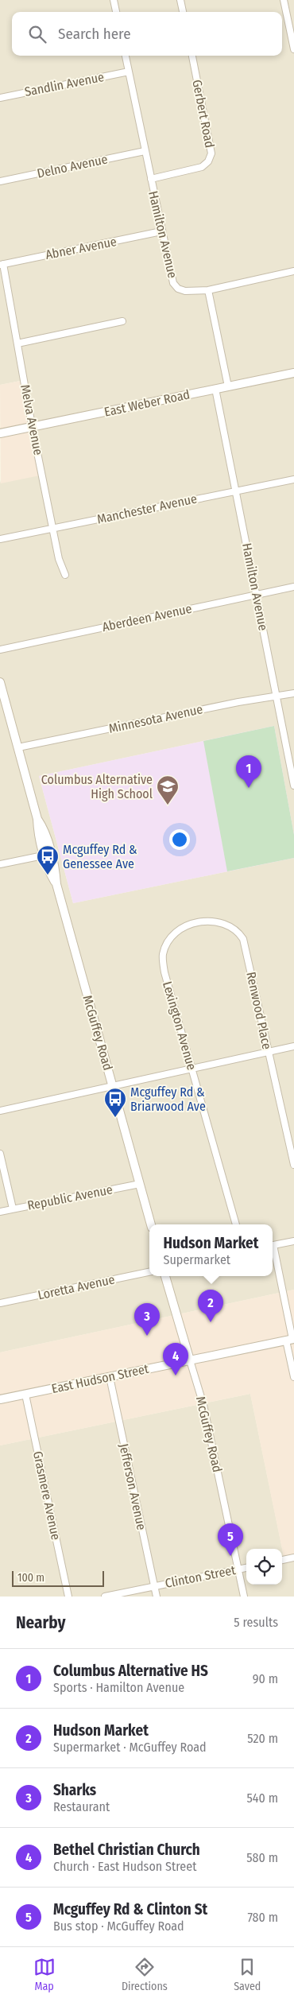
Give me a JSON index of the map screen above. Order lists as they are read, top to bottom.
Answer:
{
  "streets": {
    "street": [
      "Sandlin Avenue",
      "Gerbert Road",
      "Delno Avenue",
      "Hamilton Avenue",
      "Abner Avenue",
      "East Weber Road",
      "Melva Avenue",
      "Manchester Avenue",
      "Aberdeen Avenue",
      "Minnesota Avenue",
      "Renwood Place",
      "Lexington Avenue",
      "McGuffey Road",
      "Republic Avenue",
      "Loretta Avenue",
      "East Hudson Street",
      "Jefferson Avenue",
      "Grasmere Avenue",
      "Clinton Street"
    ]
  },
  "crossings": [
    ["Sandlin Avenue", "Hamilton Avenue"],
    ["Gerbert Road", "Hamilton Avenue"],
    ["Delno Avenue", "Hamilton Avenue"],
    ["Hamilton Avenue", "Abner Avenue"],
    ["Hamilton Avenue", "East Weber Road"],
    ["Hamilton Avenue", "Manchester Avenue"],
    ["Hamilton Avenue", "Aberdeen Avenue"],
    ["Hamilton Avenue", "Minnesota Avenue"],
    ["Abner Avenue", "Melva Avenue"],
    ["East Weber Road", "Melva Avenue"],
    ["Melva Avenue", "Manchester Avenue"],
    ["Minnesota Avenue", "McGuffey Road"],
    ["Renwood Place", "Lexington Avenue"],
    ["McGuffey Road", "Republic Avenue"],
    ["McGuffey Road", "East Hudson Street"],
    ["McGuffey Road", "Clinton Street"],
    ["East Hudson Street", "Jefferson Avenue"],
    ["East Hudson Street", "Grasmere Avenue"],
    ["Jefferson Avenue", "Clinton Street"]
  ],
  "places": {
    "school or university": ["Columbus Alternative High School"],
    "bus stop": ["Mcguffey Rd & Genessee Ave", "Mcguffey Rd & Briarwood Ave"]
  },
  "scale_bar": "100 m",
  "page": {
    "search": "Search here",
    "pins": [
      "1",
      "2",
      "3",
      "4",
      "5"
    ],
    "popup": ["Hudson Market", "Supermarket"],
    "scale": "100 m",
    "heading": ["Nearby", "5 results"],
    "list": [
      {
        "mark": "1",
        "name": "Columbus Alternative HS",
        "note": "Sports · Hamilton Avenue",
        "value": "90 m"
      },
      {
        "mark": "2",
        "name": "Hudson Market",
        "note": "Supermarket · McGuffey Road",
        "value": "520 m"
      },
      {
        "mark": "3",
        "name": "Sharks",
        "note": "Restaurant",
        "value": "540 m"
      },
      {
        "mark": "4",
        "name": "Bethel Christian Church",
        "note": "Church · East Hudson Street",
        "value": "580 m"
      },
      {
        "mark": "5",
        "name": "Mcguffey Rd & Clinton St",
        "note": "Bus stop · McGuffey Road",
        "value": "780 m"
      }
    ],
    "nav": ["Map", "Directions", "Saved"]
  }
}
